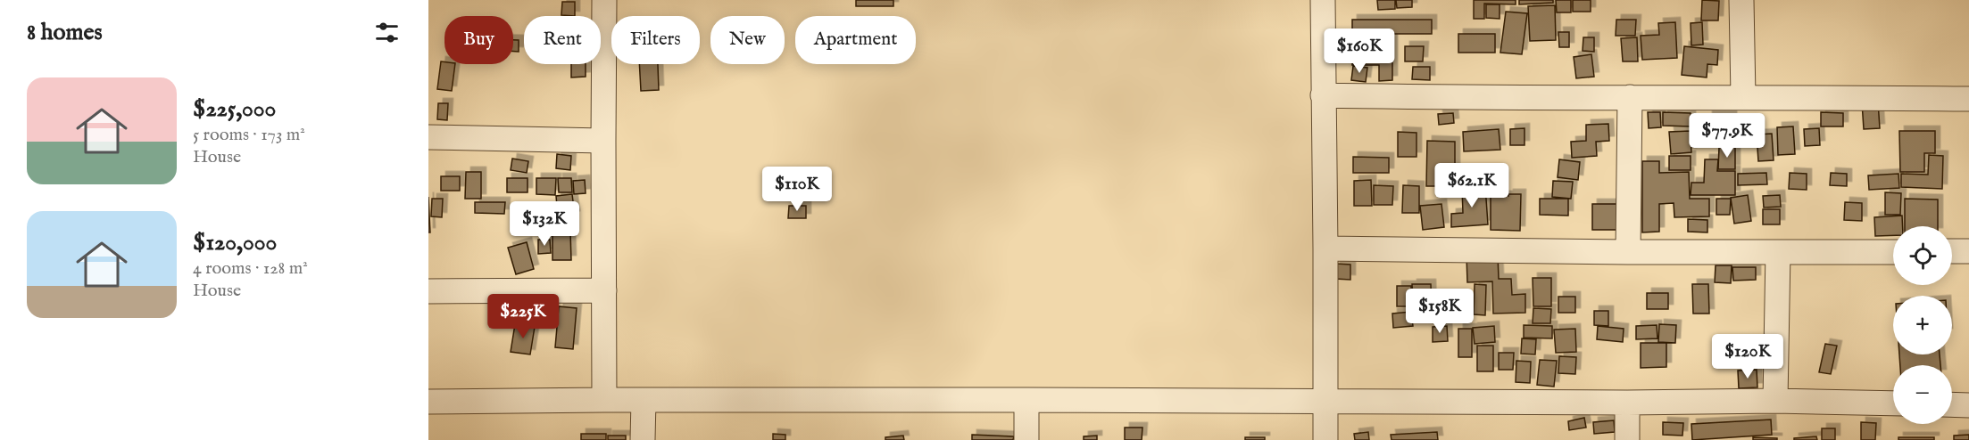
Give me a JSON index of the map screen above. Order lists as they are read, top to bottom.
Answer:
{
  "page": {
    "heading": "8 homes",
    "chip": [
      "Buy",
      "Rent",
      "Filters",
      "New",
      "Apartment"
    ],
    "price": [
      "$160K",
      "$77.9K",
      "$62.1K",
      "$110K",
      "$132K",
      "$158K",
      "$225K",
      "$120K"
    ],
    "list": [
      {
        "name": "$225,000",
        "note": "5 rooms · 173 m² · House"
      },
      {
        "name": "$120,000",
        "note": "4 rooms · 128 m² · House"
      }
    ],
    "map_buttons": ["+", "−"]
  }
}
